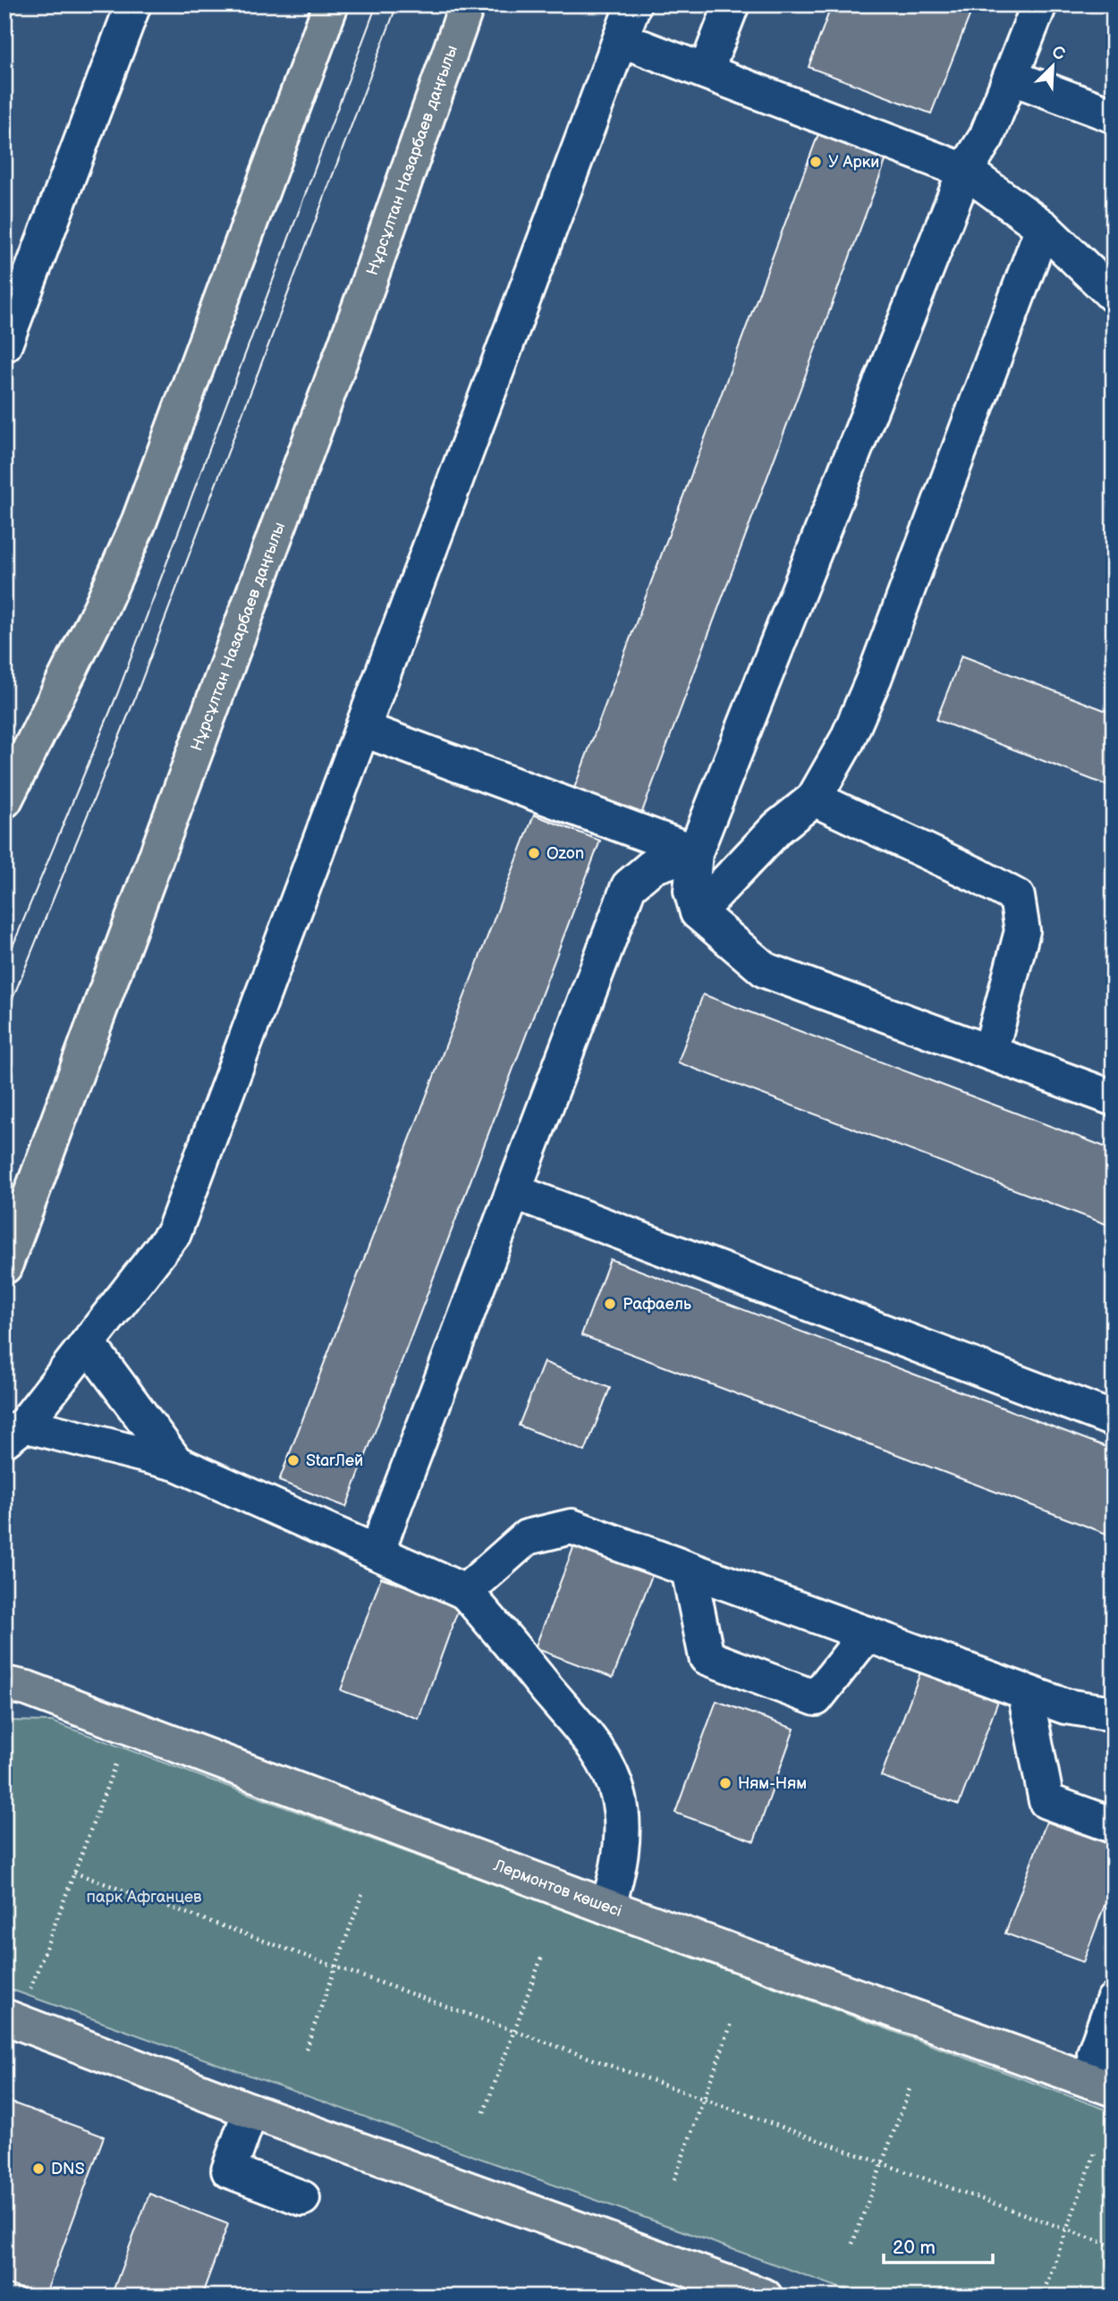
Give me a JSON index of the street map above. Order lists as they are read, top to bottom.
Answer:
{
  "streets": {
    "main road": ["Нұрсұлтан Назарбаев даңғылы", "Лермонтов көшесі"]
  },
  "parks": ["парк Афганцев"],
  "places": [
    "У Арки",
    "Ozon",
    "Рафаель",
    "StarЛей",
    "Ням-Ням",
    "DNS"
  ],
  "scale_bar": "20 m",
  "north": "top right"
}
